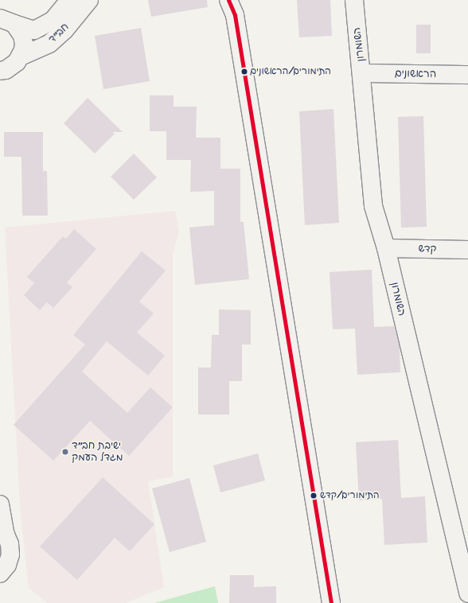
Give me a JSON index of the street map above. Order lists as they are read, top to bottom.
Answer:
{
  "streets": {
    "street": [
      "חב\"ד",
      "השומרון",
      "הראשונים",
      "קדש"
    ]
  },
  "crossings": [
    ["השומרון", "הראשונים"],
    ["השומרון", "קדש"]
  ],
  "places": ["התימורים/הראשונים", "ישיבת חב\"ד מגדל העמק", "התימורים/קדש"]
}
